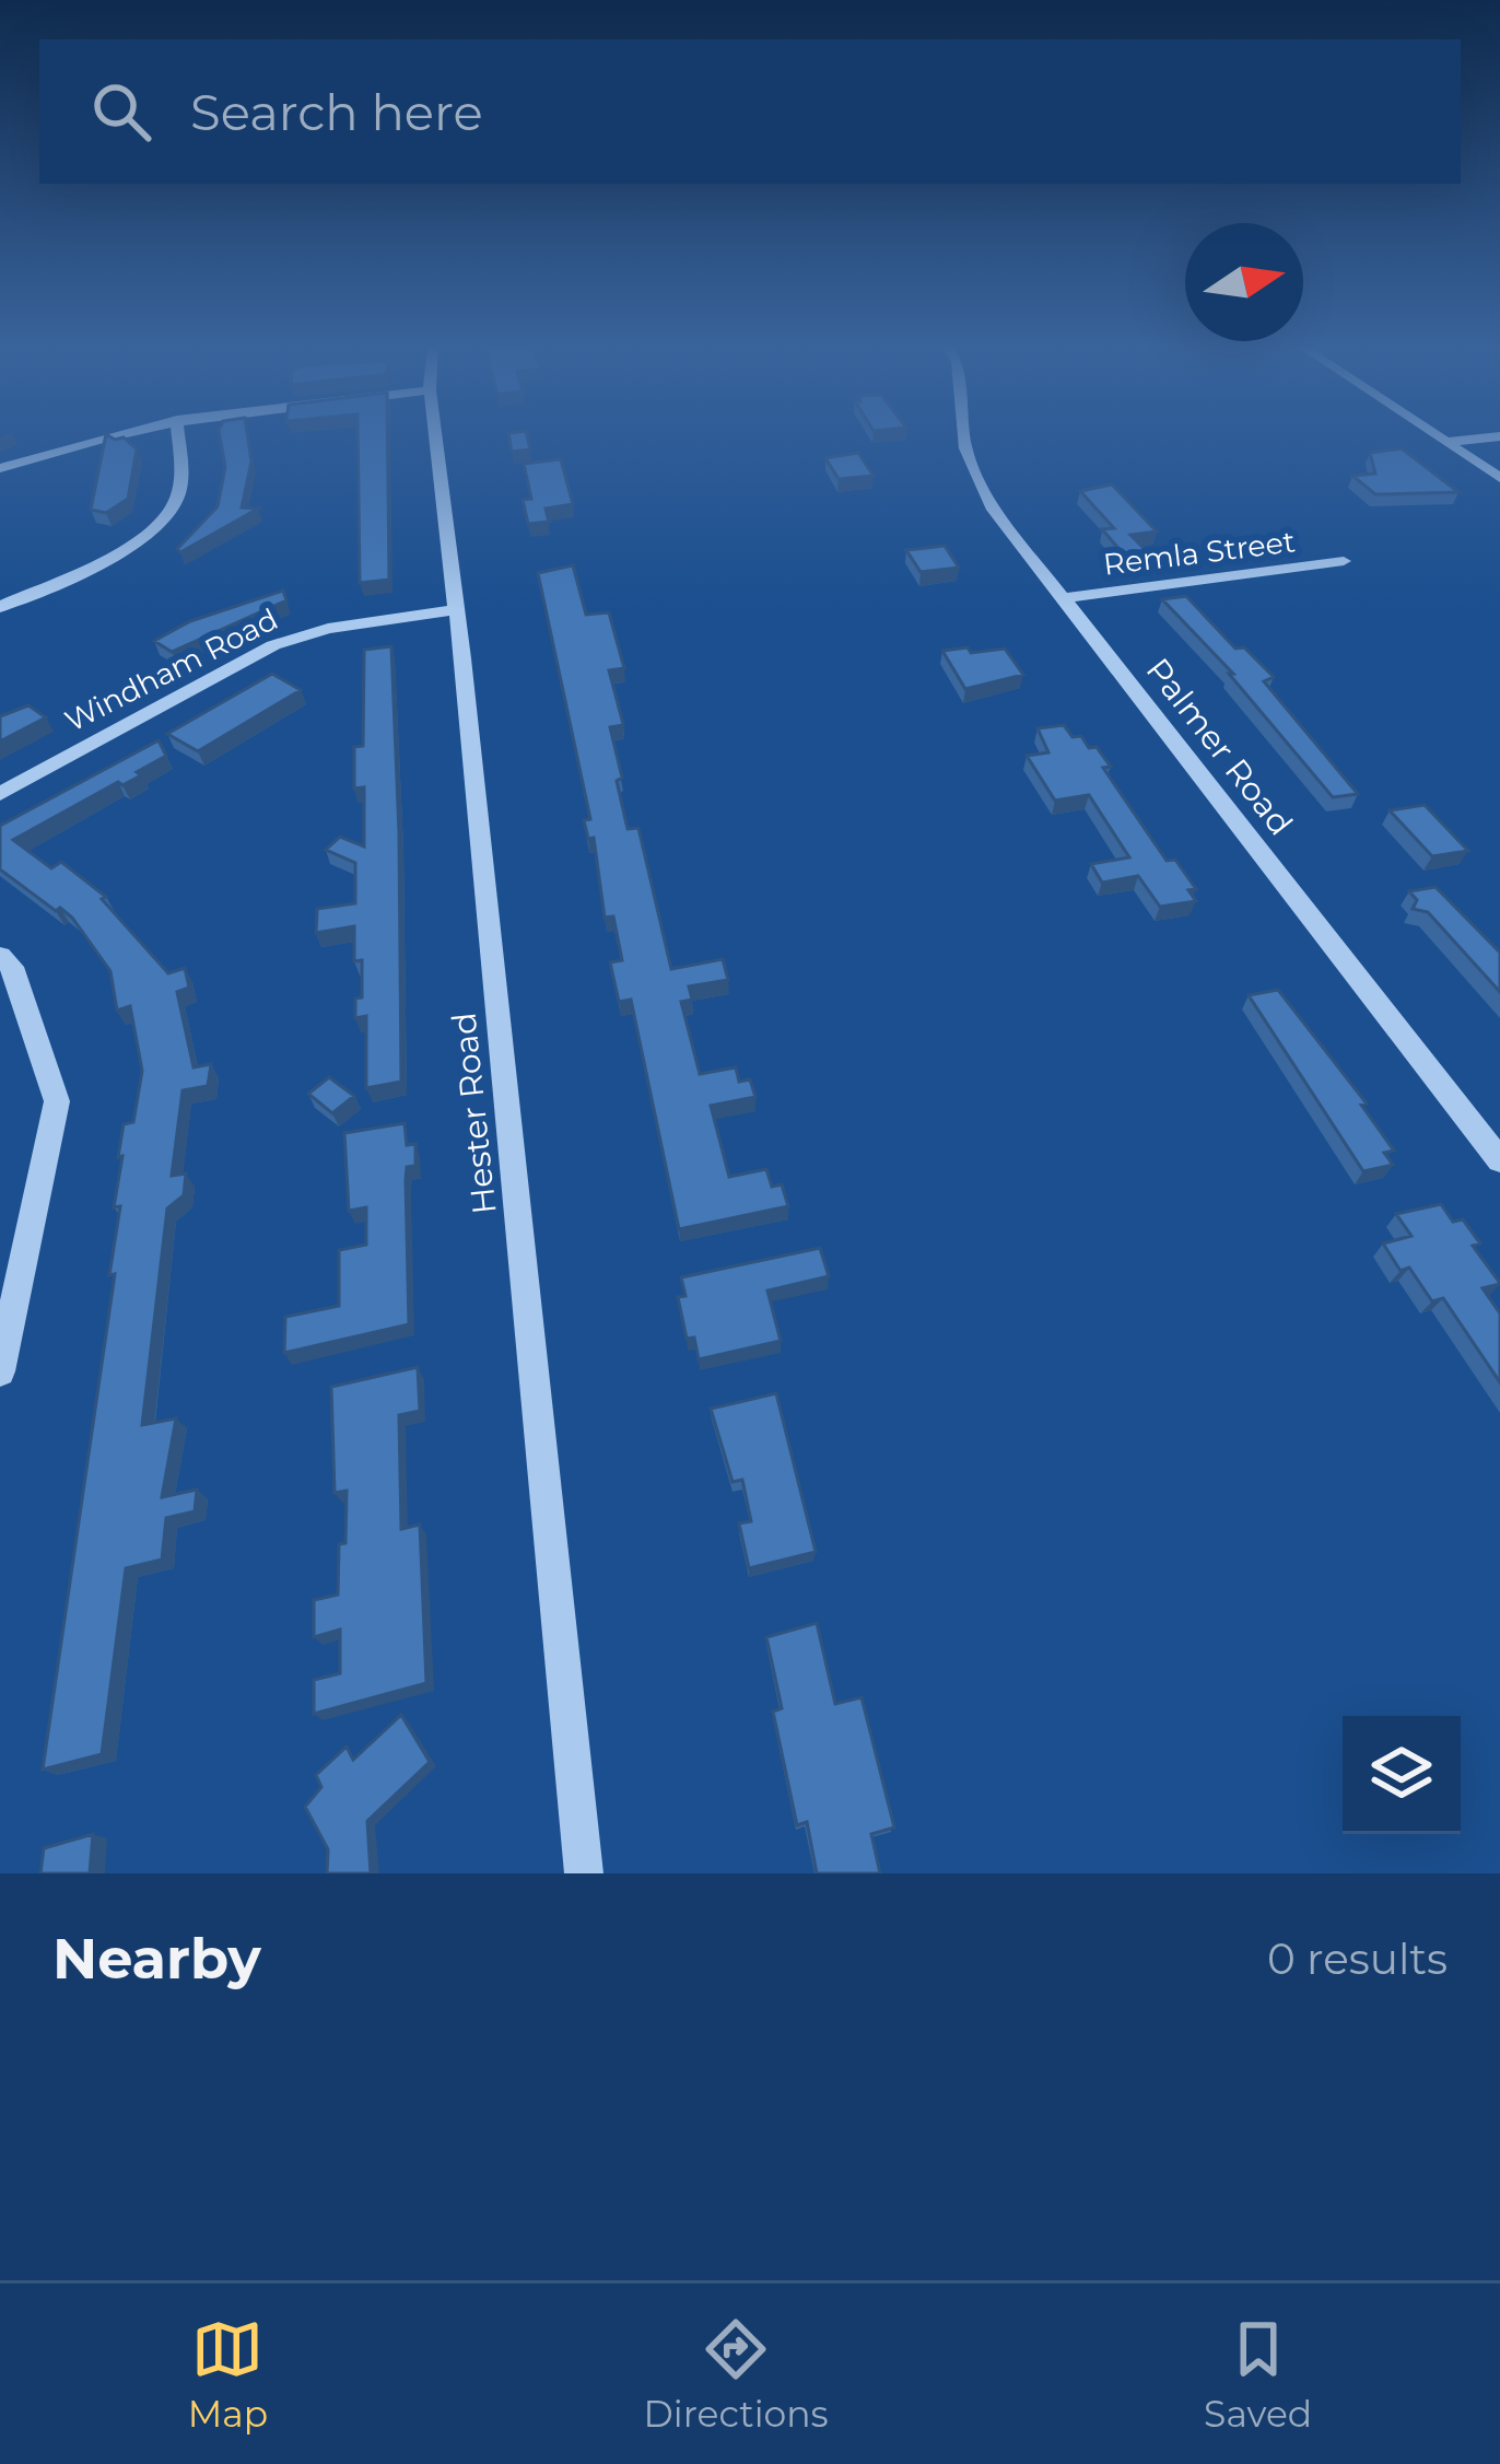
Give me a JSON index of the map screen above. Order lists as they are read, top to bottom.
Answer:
{
  "streets": {
    "street": [
      "Remla Street",
      "Windham Road",
      "Palmer Road",
      "Hester Road"
    ]
  },
  "crossings": [
    ["Remla Street", "Palmer Road"],
    ["Windham Road", "Hester Road"]
  ],
  "north": "right",
  "page": {
    "search": "Search here",
    "heading": ["Nearby", "0 results"],
    "nav": ["Map", "Directions", "Saved"]
  }
}
